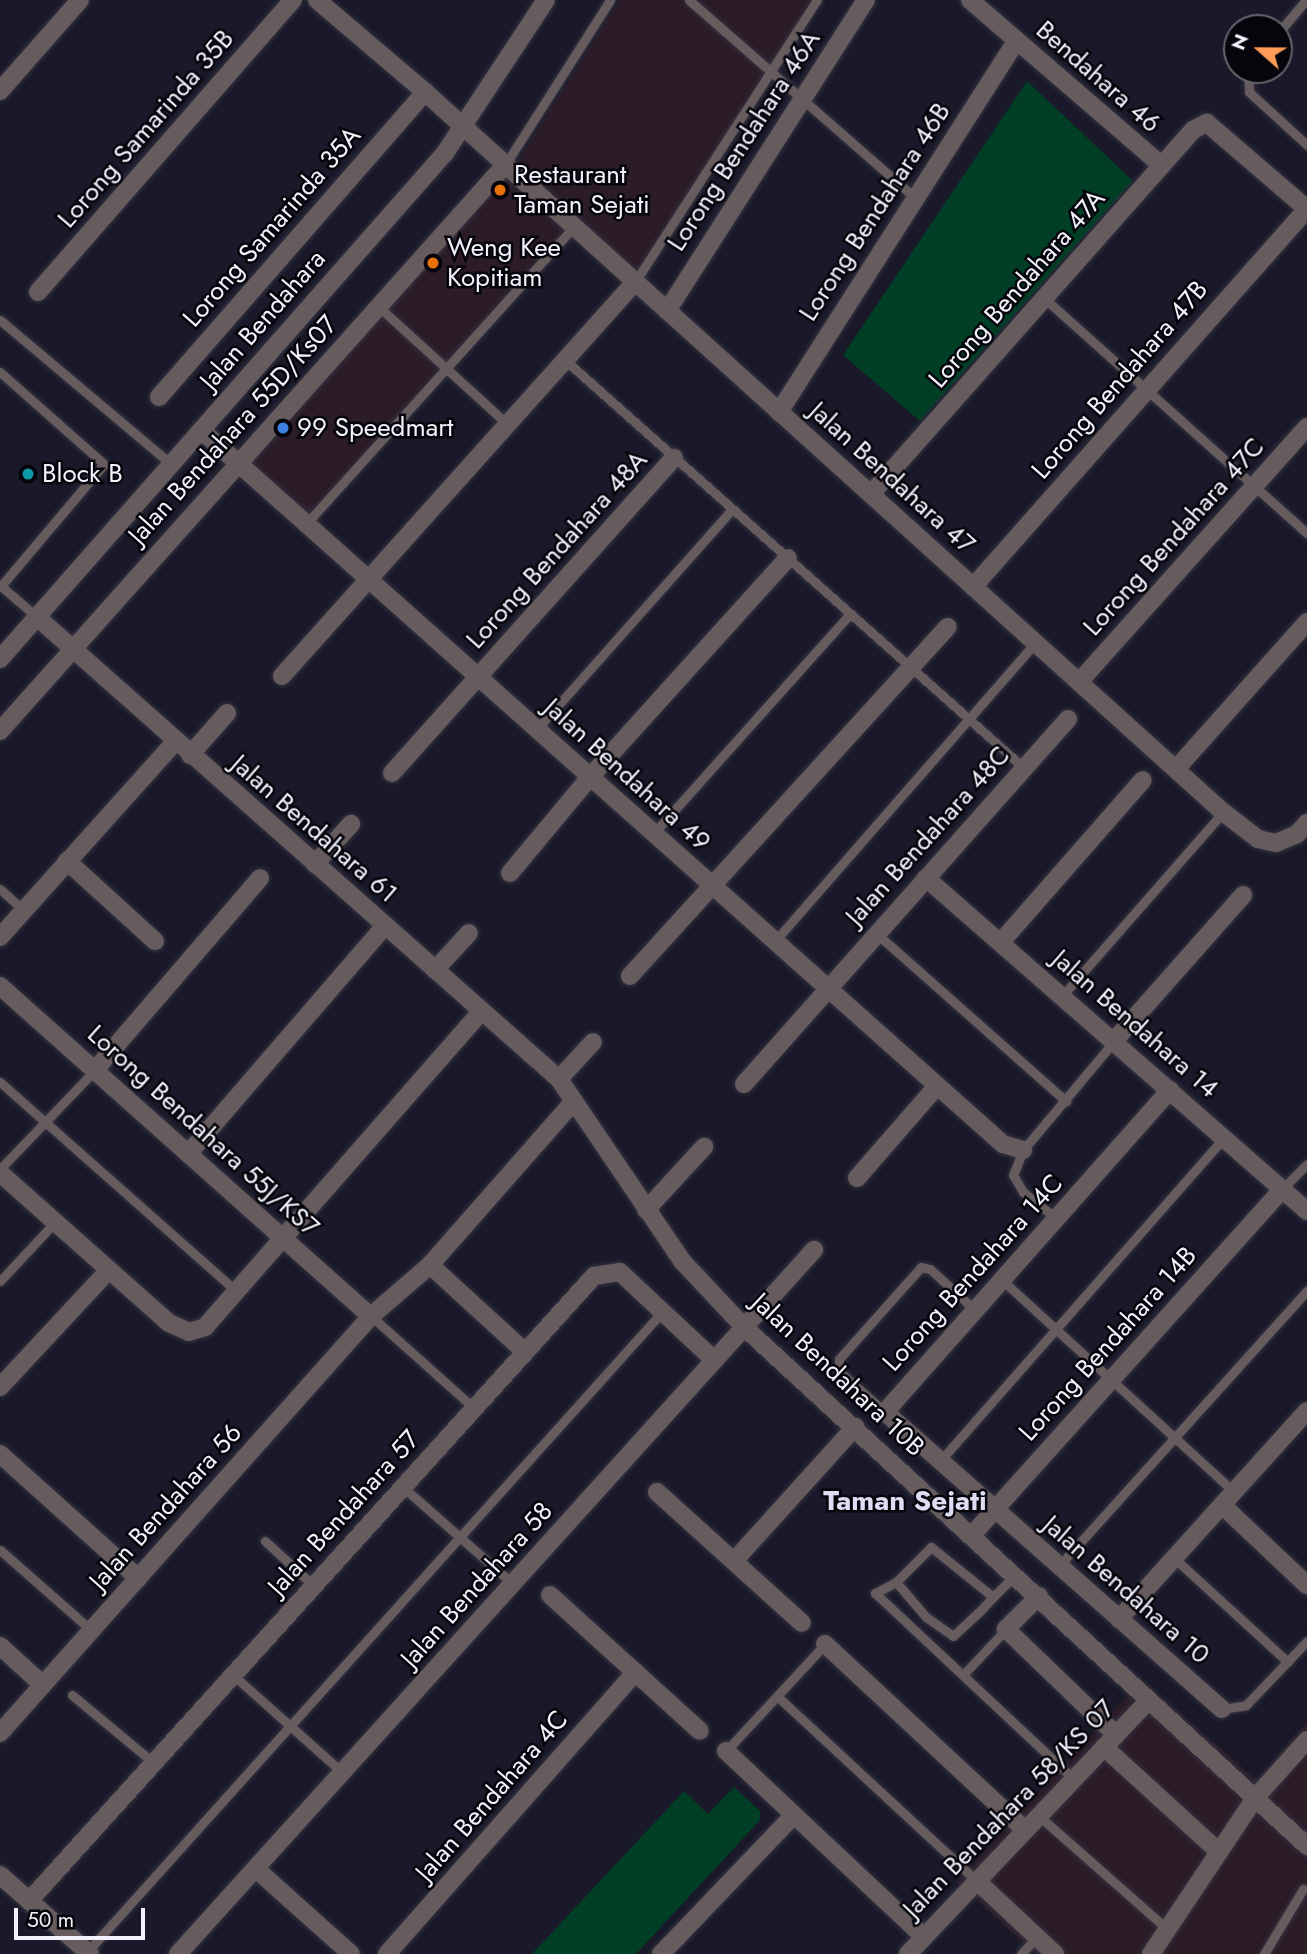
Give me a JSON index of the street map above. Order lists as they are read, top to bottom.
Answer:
{
  "streets": {
    "street": [
      "Bendahara 46",
      "Lorong Samarinda 35B",
      "Lorong Bendahara 46A",
      "Lorong Bendahara 46B",
      "Lorong Samarinda 35A",
      "Lorong Bendahara 47A",
      "Jalan Bendahara",
      "Lorong Bendahara 47B",
      "Jalan Bendahara 55D/Ks07",
      "Jalan Bendahara 47",
      "Lorong Bendahara 47C",
      "Lorong Bendahara 48A",
      "Jalan Bendahara 49",
      "Jalan Bendahara 61",
      "Jalan Bendahara 48C",
      "Jalan Bendahara 14",
      "Lorong Bendahara 55J/KS7",
      "Lorong Bendahara 14C",
      "Lorong Bendahara 14B",
      "Jalan Bendahara 10B",
      "Jalan Bendahara 56",
      "Jalan Bendahara 57",
      "Jalan Bendahara 58",
      "Jalan Bendahara 10",
      "Jalan Bendahara 4C",
      "Jalan Bendahara 58/KS 07"
    ]
  },
  "crossings": [
    ["Bendahara 46", "Lorong Bendahara 46B"],
    ["Bendahara 46", "Lorong Bendahara 47A"],
    ["Lorong Bendahara 46A", "Jalan Bendahara 47"],
    ["Lorong Bendahara 46B", "Jalan Bendahara 47"],
    ["Lorong Samarinda 35A", "Jalan Bendahara 47"],
    ["Lorong Bendahara 47A", "Lorong Bendahara 47B"],
    ["Lorong Bendahara 47A", "Jalan Bendahara 47"],
    ["Jalan Bendahara", "Jalan Bendahara 47"],
    ["Jalan Bendahara", "Jalan Bendahara 49"],
    ["Jalan Bendahara", "Jalan Bendahara 61"],
    ["Lorong Bendahara 47B", "Jalan Bendahara 47"],
    ["Jalan Bendahara 55D/Ks07", "Jalan Bendahara 47"],
    ["Jalan Bendahara 55D/Ks07", "Jalan Bendahara 49"],
    ["Jalan Bendahara 55D/Ks07", "Jalan Bendahara 61"],
    ["Jalan Bendahara 47", "Lorong Bendahara 47C"],
    ["Lorong Bendahara 48A", "Jalan Bendahara 49"],
    ["Jalan Bendahara 49", "Jalan Bendahara 48C"],
    ["Jalan Bendahara 61", "Jalan Bendahara 10B"],
    ["Jalan Bendahara 48C", "Jalan Bendahara 14"],
    ["Jalan Bendahara 14", "Lorong Bendahara 14C"],
    ["Jalan Bendahara 14", "Lorong Bendahara 14B"],
    ["Lorong Bendahara 55J/KS7", "Jalan Bendahara 56"],
    ["Lorong Bendahara 14C", "Lorong Bendahara 14B"],
    ["Lorong Bendahara 14C", "Jalan Bendahara 10"],
    ["Lorong Bendahara 14B", "Jalan Bendahara 10B"],
    ["Lorong Bendahara 14B", "Jalan Bendahara 10"],
    ["Jalan Bendahara 10B", "Jalan Bendahara 56"],
    ["Jalan Bendahara 10B", "Jalan Bendahara 58"],
    ["Jalan Bendahara 10B", "Jalan Bendahara 58/KS 07"],
    ["Jalan Bendahara 57", "Jalan Bendahara 58"]
  ],
  "districts": ["Taman Sejati"],
  "places": [
    "Restaurant Taman Sejati",
    "Weng Kee Kopitiam",
    "99 Speedmart",
    "Block B"
  ],
  "scale_bar": "50 m",
  "north": "left"
}
